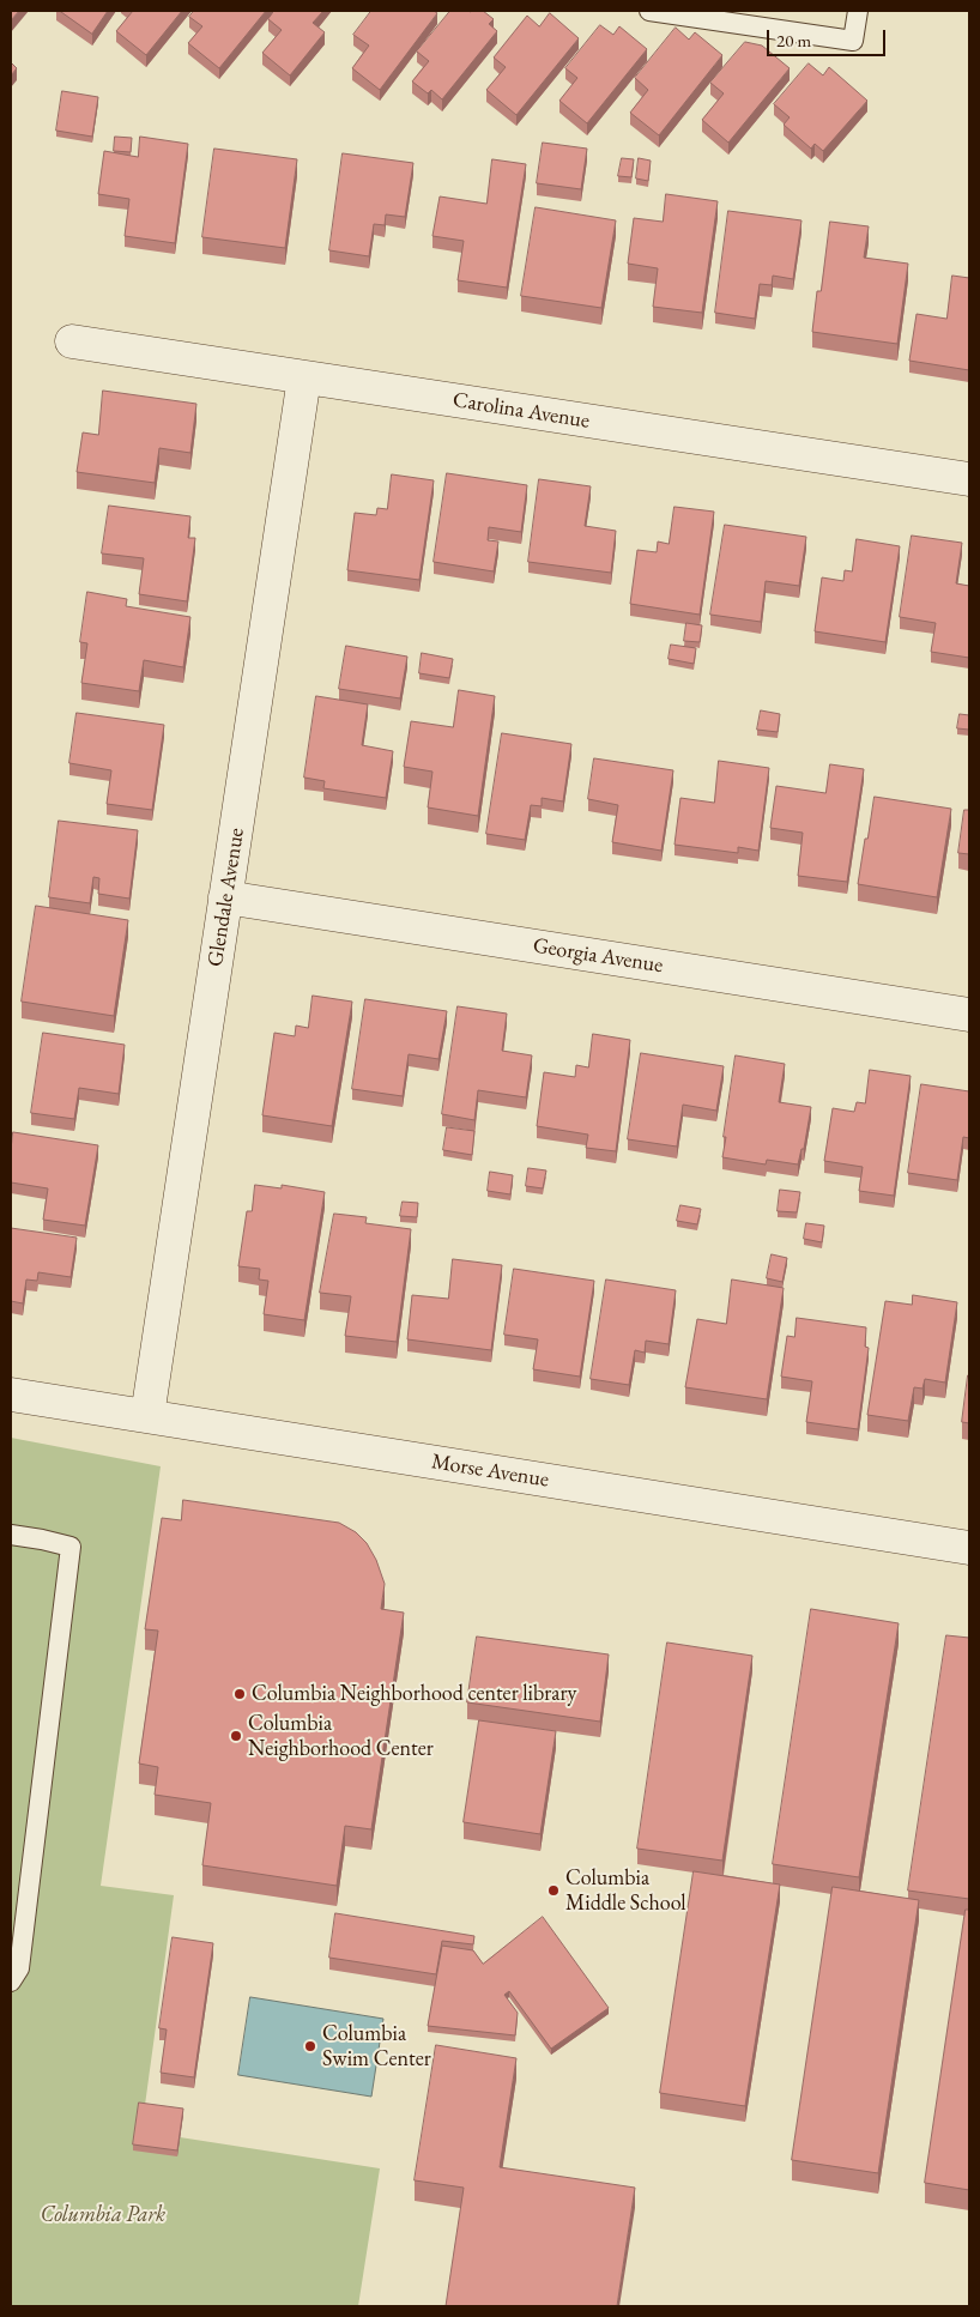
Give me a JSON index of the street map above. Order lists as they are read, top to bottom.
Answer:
{
  "streets": {
    "street": [
      "Carolina Avenue",
      "Glendale Avenue",
      "Georgia Avenue",
      "Morse Avenue"
    ]
  },
  "crossings": [
    ["Carolina Avenue", "Glendale Avenue"],
    ["Glendale Avenue", "Georgia Avenue"],
    ["Glendale Avenue", "Morse Avenue"]
  ],
  "parks": ["Columbia Park"],
  "places": [
    "Columbia Neighborhood center library",
    "Columbia Neighborhood Center",
    "Columbia Middle School",
    "Columbia Swim Center"
  ],
  "scale_bar": "20 m"
}
